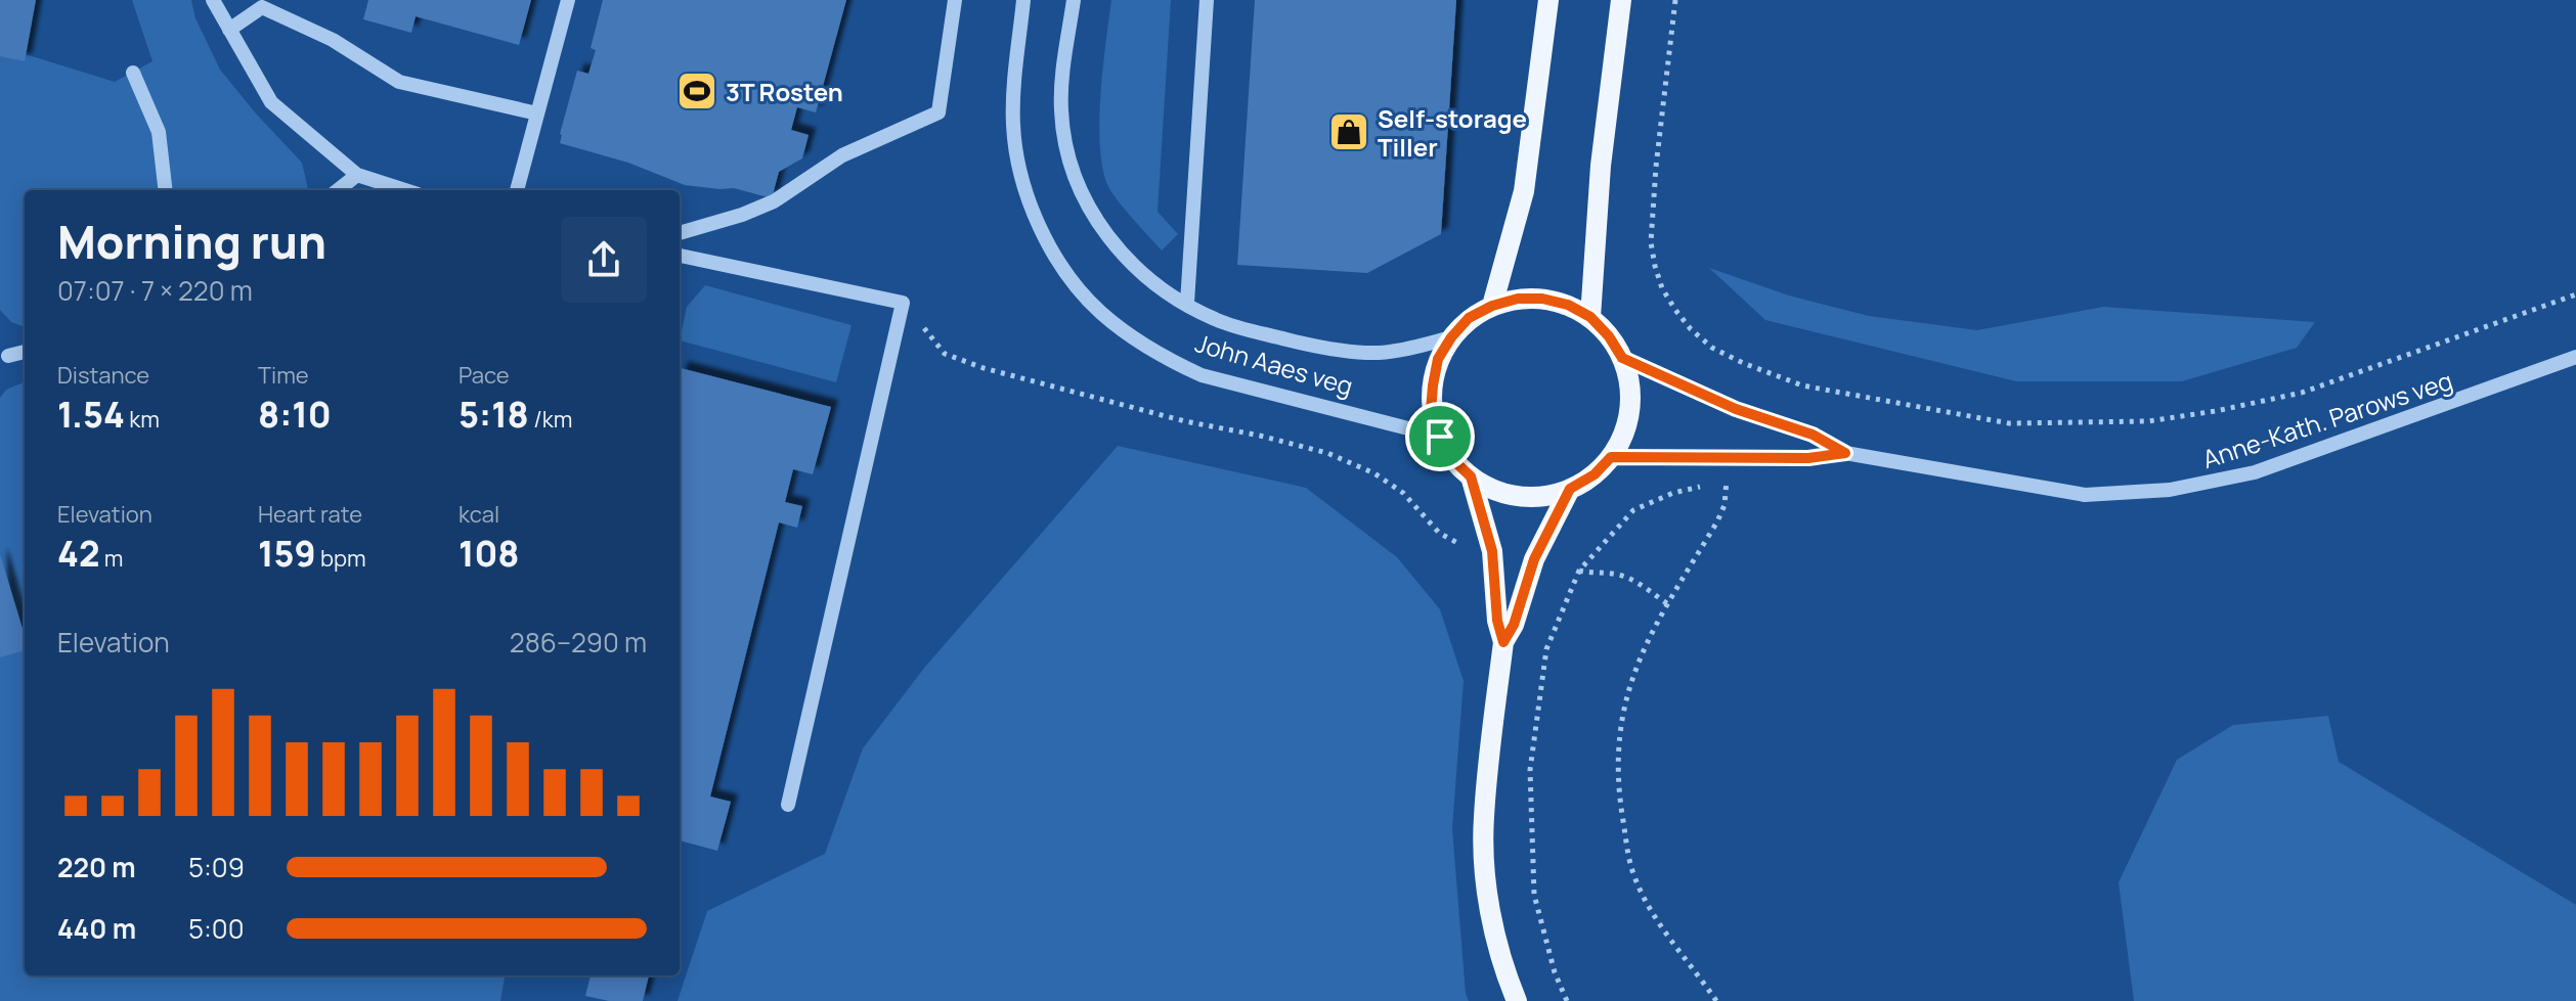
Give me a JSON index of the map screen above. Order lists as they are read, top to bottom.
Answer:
{
  "streets": {
    "street": ["John Aaes veg", "Anne-Kath. Parows veg"]
  },
  "crossings": [
    ["John Aaes veg", "Anne-Kath. Parows veg"]
  ],
  "places": {
    "sports": ["3T Rosten"],
    "shop": ["Self-storage Tiller"]
  },
  "page": {
    "heading": ["Morning run", "07:07 · 7 × 220 m"],
    "stats": [
      ["Distance", "1.54 km"],
      ["Time", "8:10"],
      ["Pace", "5:18 /km"],
      ["Elevation", "42 m"],
      ["Heart rate", "159 bpm"],
      ["kcal", "108"]
    ],
    "chart": ["Elevation", "286–290 m"],
    "list": [
      {
        "name": "220 m",
        "note": "5:09"
      },
      {
        "name": "440 m",
        "note": "5:00"
      }
    ]
  }
}
